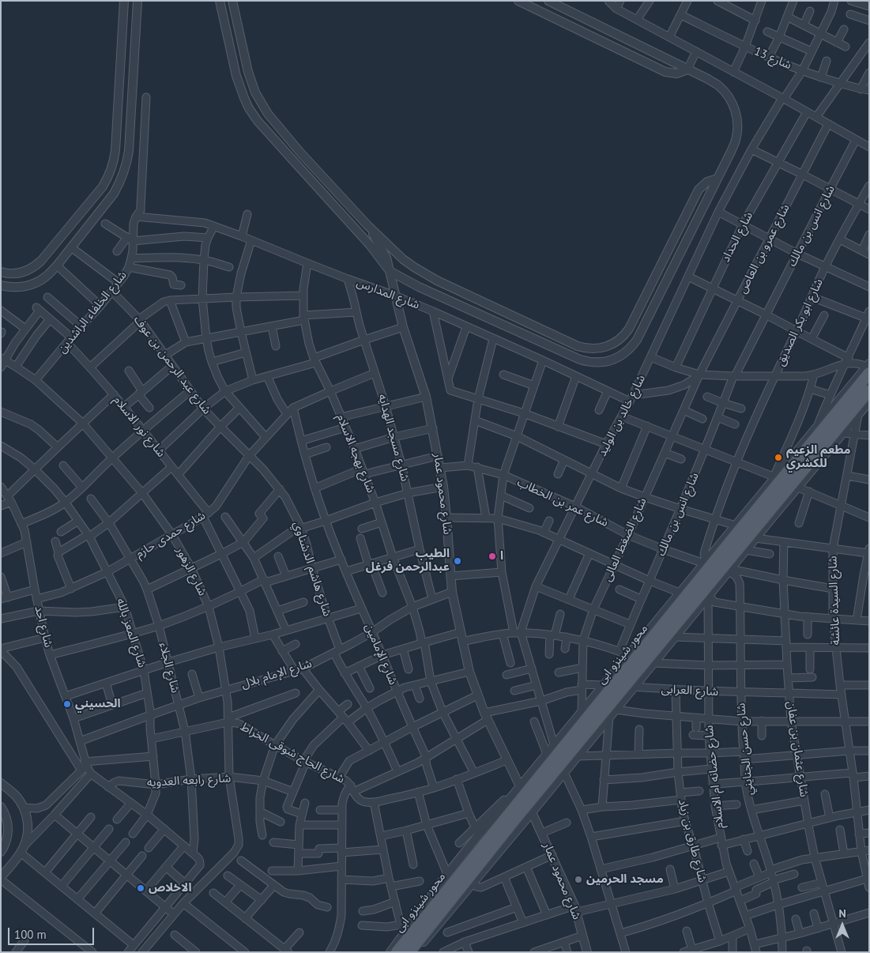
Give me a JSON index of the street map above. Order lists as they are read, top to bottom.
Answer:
{
  "streets": {
    "main road": ["محور شينزو ابى"],
    "street": [
      "شارع 13",
      "شارع انس بن مالك",
      "شارع الحداد",
      "شارع عمرو بن العاص",
      "شارع المدارس",
      "شارع الخلفاء الراشدين",
      "شارع ابو بكر الصديق",
      "شارع عبد الرحمن بن عوف",
      "شارع خالد بن الوليد",
      "شارع نور الاسلام",
      "شارع مسجد الهدايه",
      "شارع بهجه الاسلام",
      "شارع محمود عمار",
      "شارع عمر بن الخطاب",
      "شارع حمدى حازم",
      "شارع الضغط العالى",
      "شارع هاشم الدشناوي",
      "شارع الزهور",
      "شارع السيدة عائشة",
      "شارع احد",
      "شارع المعز بالله",
      "شارع الإمامين",
      "شارع الجلاء",
      "شارع الإمام بلال",
      "شارع العرابى",
      "شارع حسن الجنايني",
      "شارع عثمان بن عفان",
      "شارع الحاج شوقى الخراط",
      "شارع حضانه ام الاسلام",
      "شارع رابعه العدويه",
      "شارع طارق بن زياد"
    ]
  },
  "crossings": [
    ["شارع 13", "شارع خالد بن الوليد"],
    ["شارع انس بن مالك", "شارع عمر بن الخطاب"],
    ["شارع عمرو بن العاص", "شارع الضغط العالى"],
    ["شارع المدارس", "شارع الخلفاء الراشدين"],
    ["شارع المدارس", "شارع خالد بن الوليد"],
    ["شارع المدارس", "شارع مسجد الهدايه"],
    ["شارع المدارس", "شارع بهجه الاسلام"],
    ["شارع المدارس", "شارع محمود عمار"],
    ["شارع الخلفاء الراشدين", "شارع عبد الرحمن بن عوف"],
    ["شارع الخلفاء الراشدين", "شارع نور الاسلام"],
    ["شارع الخلفاء الراشدين", "شارع الزهور"],
    ["شارع ابو بكر الصديق", "شارع عمر بن الخطاب"],
    ["شارع عبد الرحمن بن عوف", "شارع حمدى حازم"],
    ["شارع عبد الرحمن بن عوف", "شارع هاشم الدشناوي"],
    ["شارع خالد بن الوليد", "شارع عمر بن الخطاب"],
    ["شارع نور الاسلام", "شارع حمدى حازم"],
    ["شارع مسجد الهدايه", "شارع حمدى حازم"],
    ["شارع مسجد الهدايه", "شارع الإمام بلال"],
    ["شارع بهجه الاسلام", "شارع حمدى حازم"],
    ["شارع بهجه الاسلام", "شارع الإمام بلال"],
    ["شارع محمود عمار", "شارع عمر بن الخطاب"],
    ["شارع محمود عمار", "شارع الإمام بلال"],
    ["شارع عمر بن الخطاب", "شارع الضغط العالى"],
    ["شارع حمدى حازم", "شارع هاشم الدشناوي"],
    ["شارع حمدى حازم", "شارع الزهور"],
    ["شارع حمدى حازم", "شارع احد"],
    ["شارع حمدى حازم", "شارع المعز بالله"],
    ["شارع حمدى حازم", "شارع الإمامين"],
    ["شارع حمدى حازم", "شارع الجلاء"],
    ["شارع هاشم الدشناوي", "شارع الإمام بلال"],
    ["شارع الزهور", "شارع الإمام بلال"],
    ["شارع الزهور", "شارع الحاج شوقى الخراط"],
    ["شارع الزهور", "شارع رابعه العدويه"],
    ["شارع السيدة عائشة", "شارع العرابى"],
    ["شارع احد", "شارع الإمام بلال"],
    ["شارع المعز بالله", "شارع الإمام بلال"],
    ["شارع المعز بالله", "شارع رابعه العدويه"],
    ["شارع الإمامين", "شارع الإمام بلال"],
    ["شارع الجلاء", "شارع الإمام بلال"],
    ["شارع الجلاء", "شارع رابعه العدويه"],
    ["شارع العرابى", "شارع حسن الجنايني"],
    ["شارع العرابى", "شارع عثمان بن عفان"],
    ["شارع العرابى", "شارع حضانه ام الاسلام"],
    ["شارع العرابى", "شارع طارق بن زياد"]
  ],
  "places": [
    "مطعم الزعيم للكشري",
    "ا",
    "الطيب عبدالرحمن فرغل",
    "الحسيني",
    "مسجد الحرمين",
    "الاخلاص"
  ],
  "scale_bar": "100 m",
  "north": "top"
}
